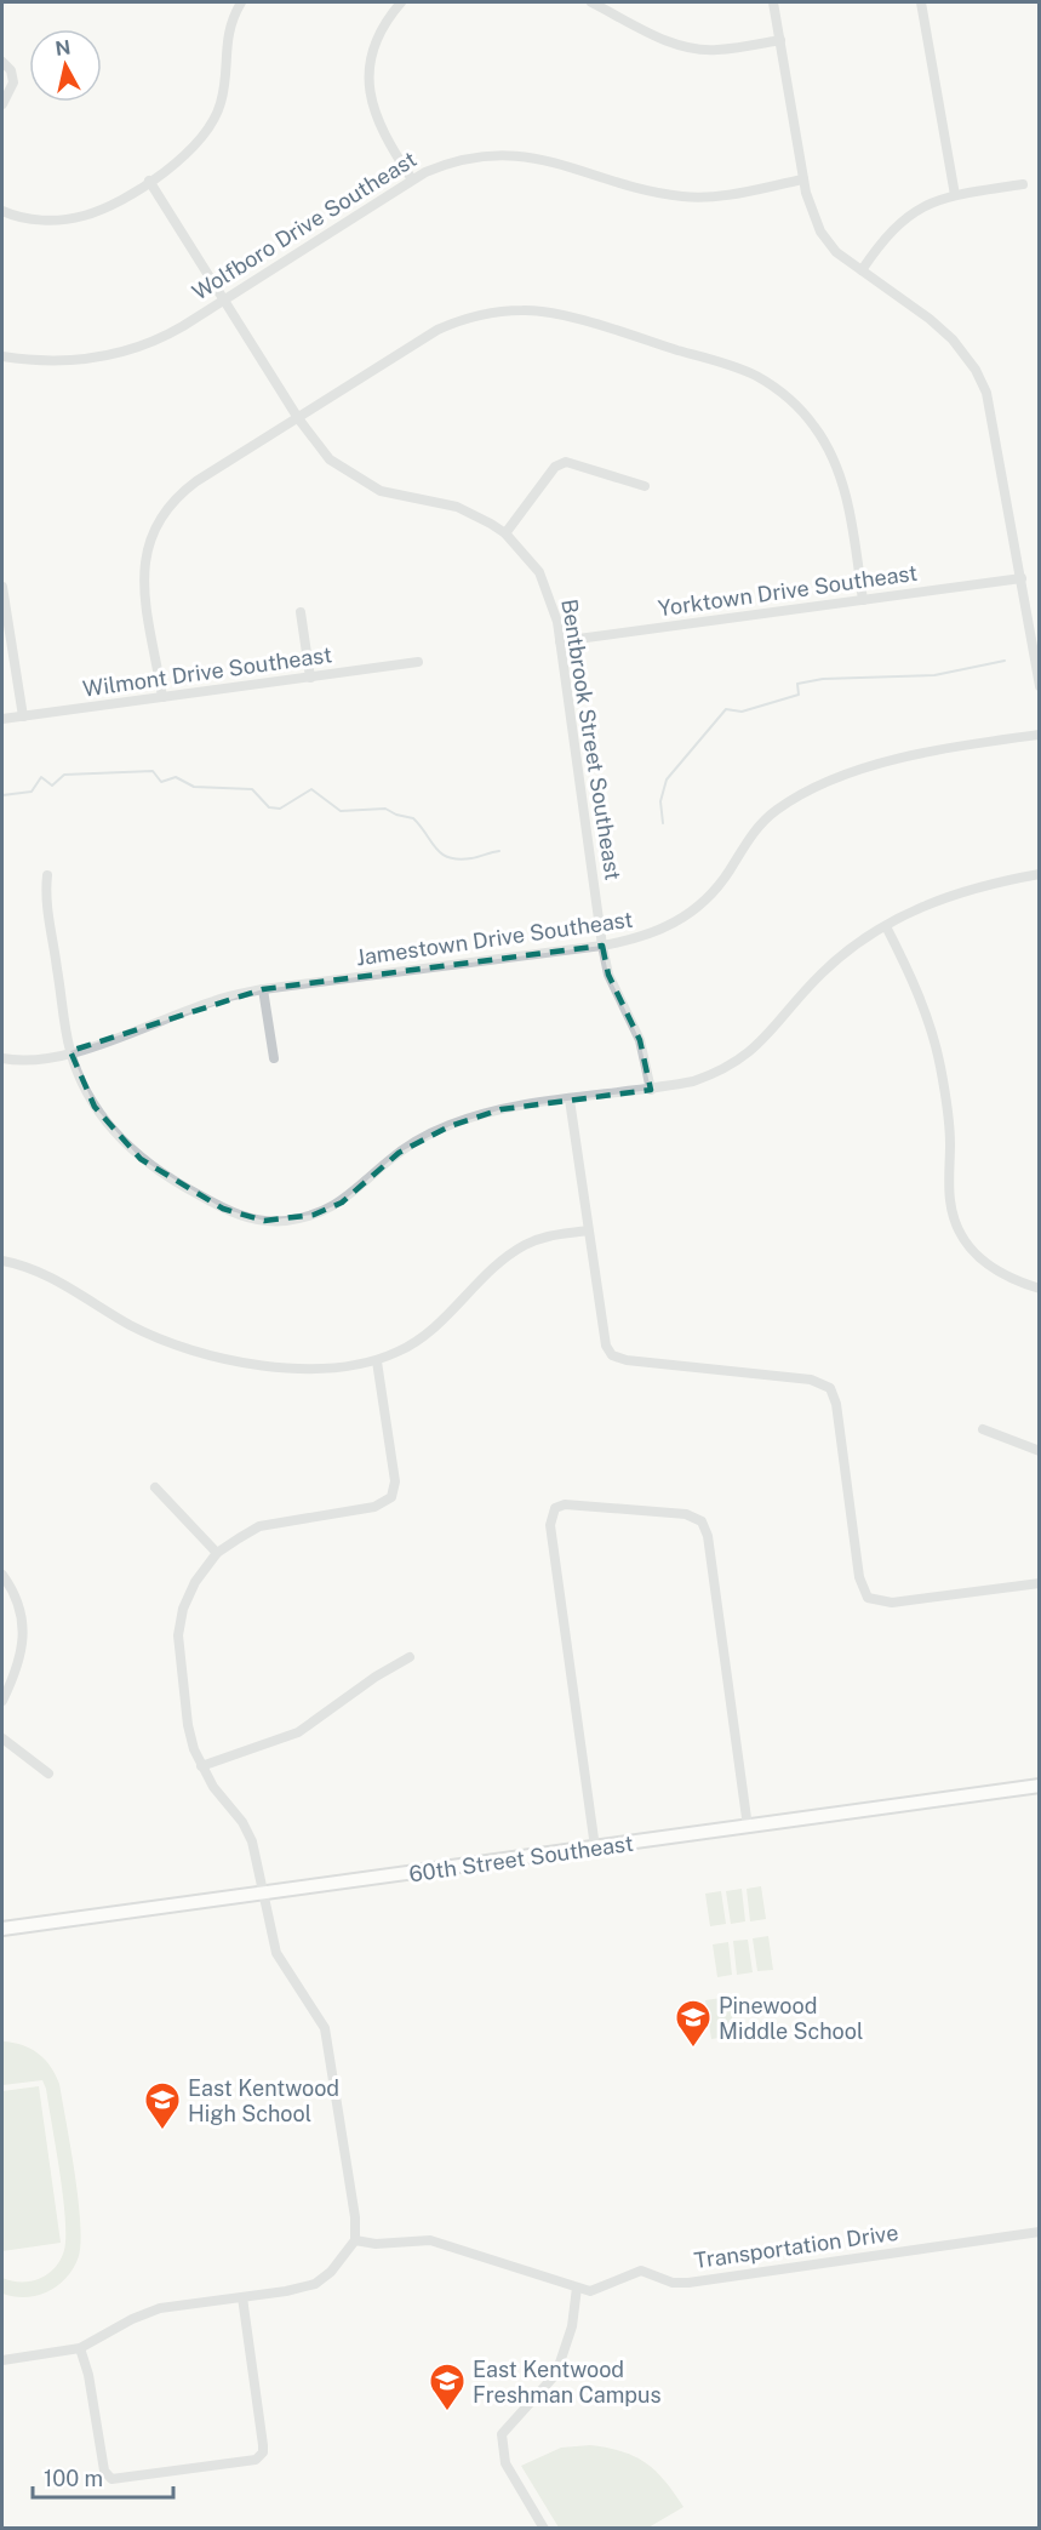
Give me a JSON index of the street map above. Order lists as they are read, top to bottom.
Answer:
{
  "streets": {
    "main road": ["60th Street Southeast"],
    "street": [
      "Wolfboro Drive Southeast",
      "Yorktown Drive Southeast",
      "Wilmont Drive Southeast",
      "Bentbrook Street Southeast",
      "Jamestown Drive Southeast",
      "Transportation Drive"
    ]
  },
  "crossings": [
    ["Wolfboro Drive Southeast", "Bentbrook Street Southeast"],
    ["Yorktown Drive Southeast", "Bentbrook Street Southeast"],
    ["Bentbrook Street Southeast", "Jamestown Drive Southeast"]
  ],
  "places": {
    "school or university": ["Pinewood Middle School", "East Kentwood High School", "East Kentwood Freshman Campus"]
  },
  "scale_bar": "100 m",
  "north": "top"
}
